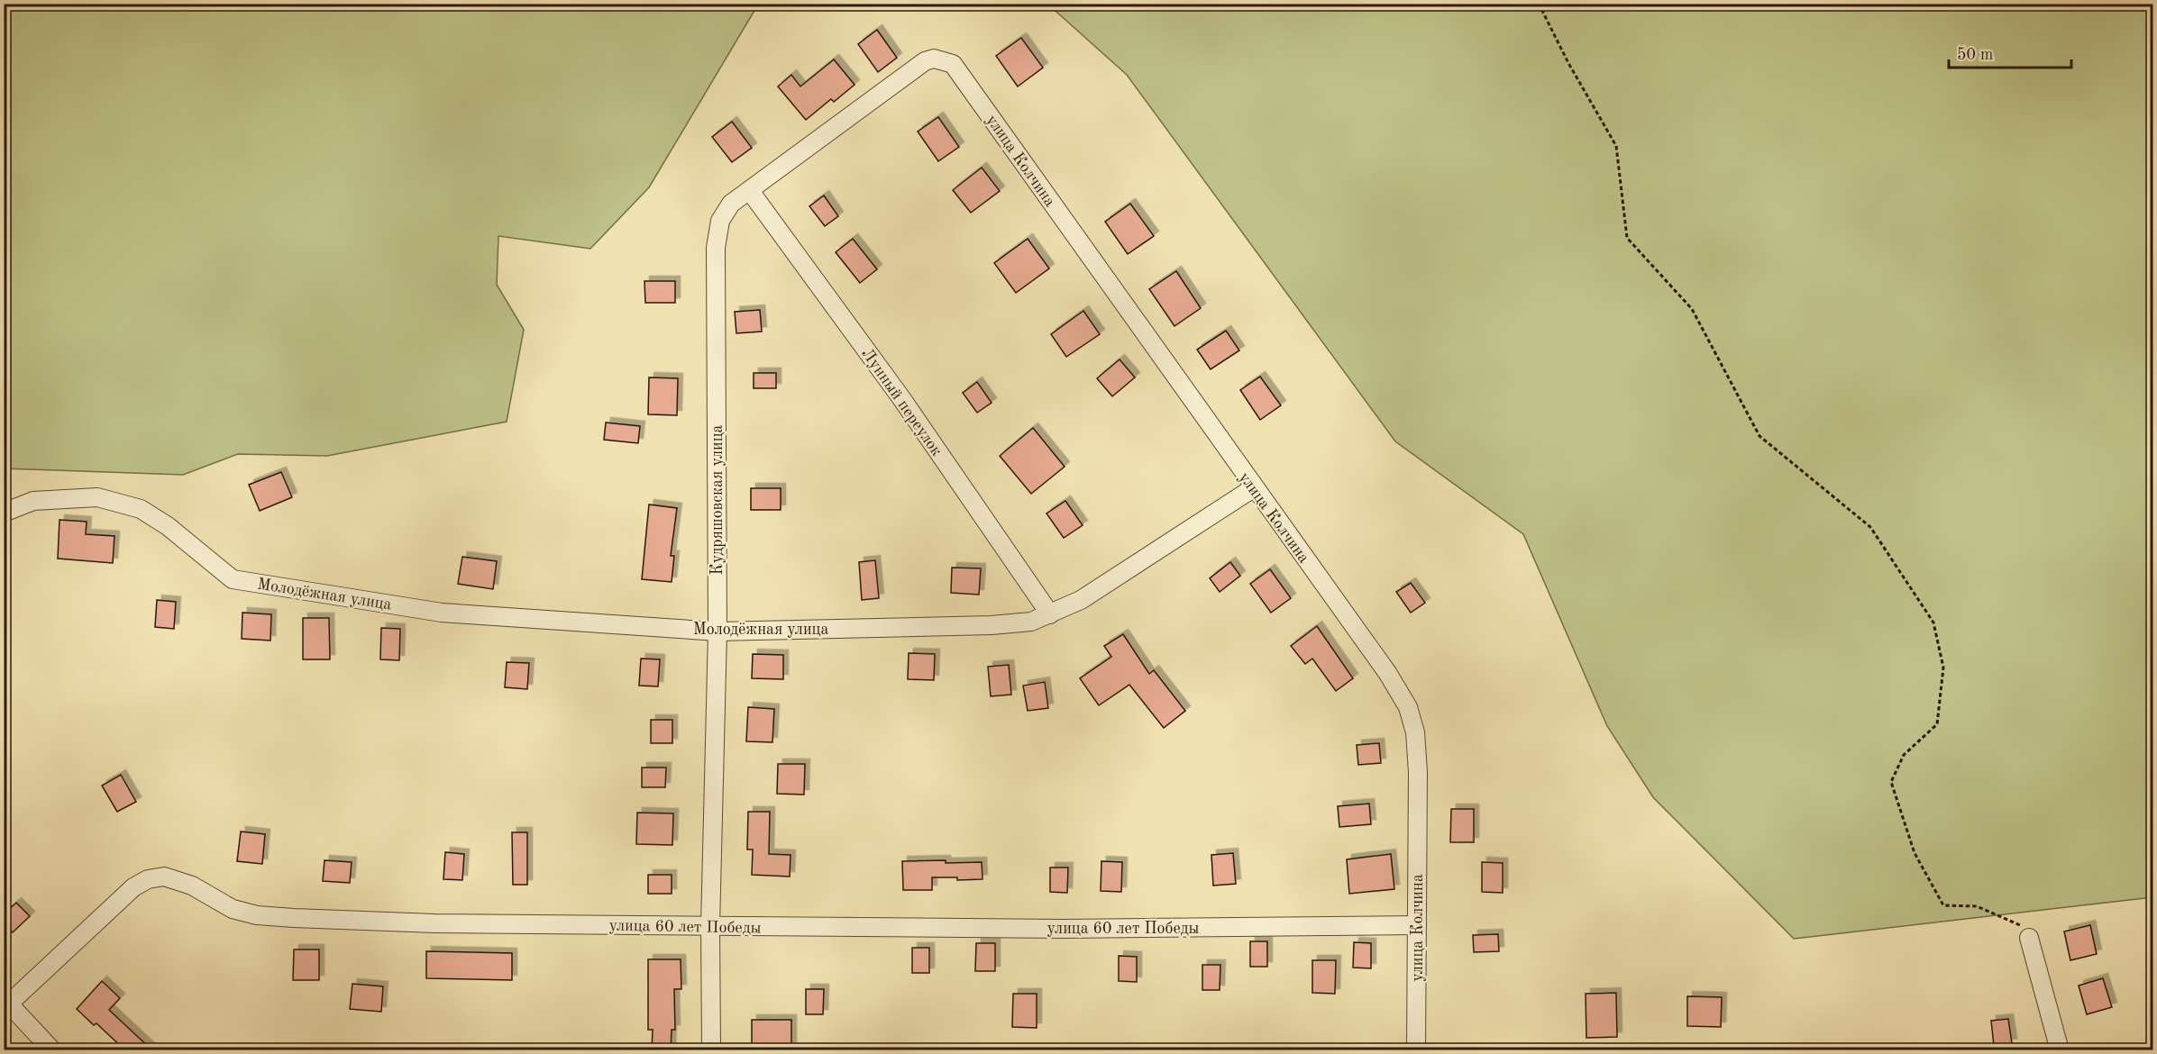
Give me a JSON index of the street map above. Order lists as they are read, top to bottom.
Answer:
{
  "streets": {
    "street": [
      "улица Колчина",
      "Лунный переулок",
      "Кудряшовская улица",
      "Молодёжная улица",
      "улица 60 лет Победы"
    ]
  },
  "crossings": [
    ["улица Колчина", "Кудряшовская улица"],
    ["улица Колчина", "Молодёжная улица"],
    ["улица Колчина", "улица 60 лет Победы"],
    ["Лунный переулок", "Кудряшовская улица"],
    ["Лунный переулок", "Молодёжная улица"],
    ["Кудряшовская улица", "Молодёжная улица"],
    ["Кудряшовская улица", "улица 60 лет Победы"]
  ],
  "scale_bar": "50 m"
}
